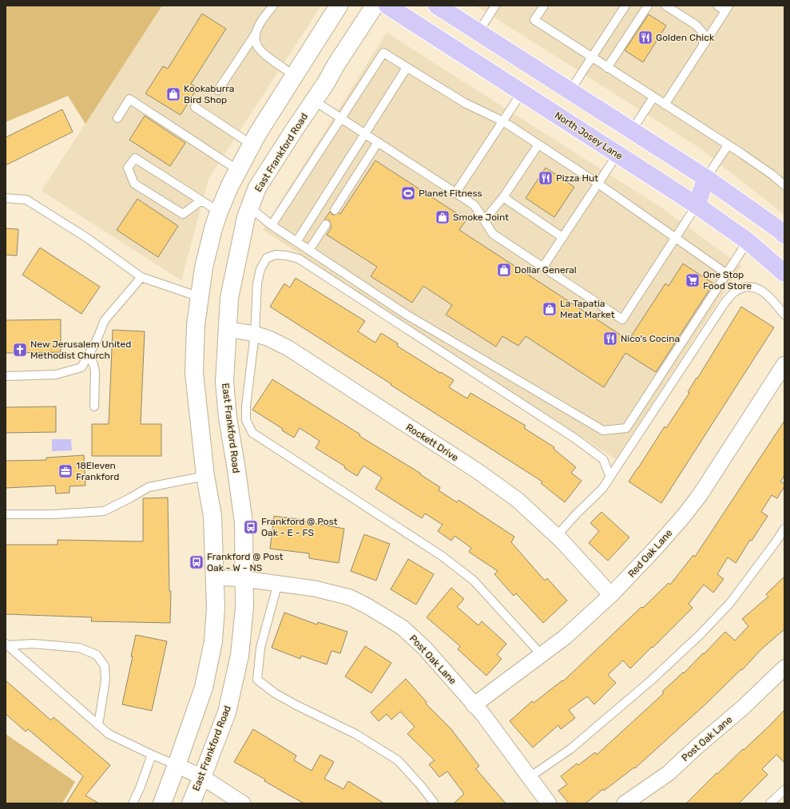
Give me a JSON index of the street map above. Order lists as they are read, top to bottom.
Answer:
{
  "streets": {
    "main road": ["North Josey Lane", "East Frankford Road"],
    "street": ["Rockett Drive", "Red Oak Lane", "Post Oak Lane"]
  },
  "crossings": [
    ["East Frankford Road", "Rockett Drive"],
    ["East Frankford Road", "Post Oak Lane"],
    ["Rockett Drive", "Red Oak Lane"],
    ["Red Oak Lane", "Post Oak Lane"]
  ],
  "places": {
    "restaurant": ["Golden Chick", "Pizza Hut", "Nico's Cocina"],
    "shop": [
      "Kookaburra Bird Shop",
      "Smoke Joint",
      "Dollar General",
      "La Tapatia Meat Market"
    ],
    "sports": ["Planet Fitness"],
    "supermarket": ["One Stop Food Store"],
    "church": ["New Jerusalem United Methodist Church"],
    "office": ["18Eleven Frankford"],
    "bus stop": ["Frankford @ Post Oak - E - FS", "Frankford @ Post Oak - W - NS"]
  }
}
